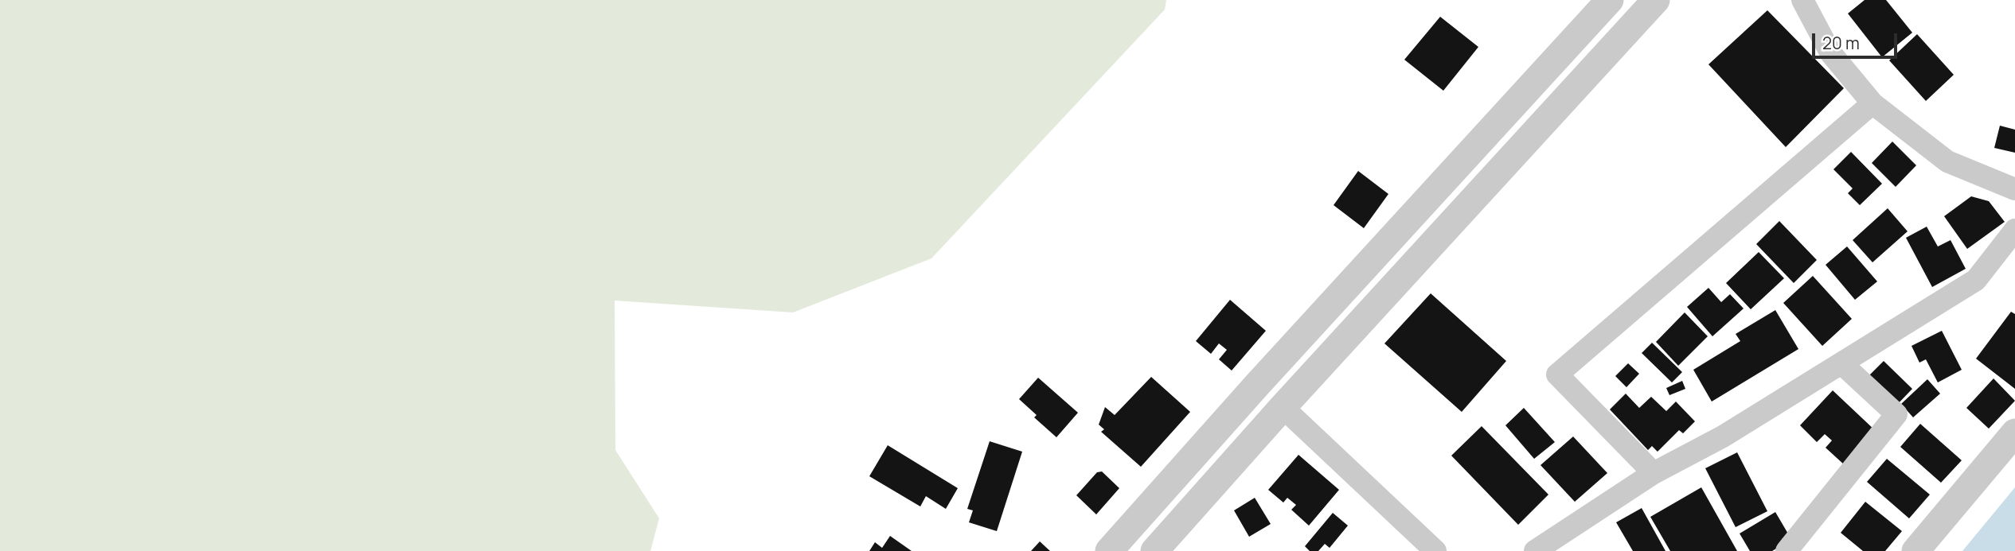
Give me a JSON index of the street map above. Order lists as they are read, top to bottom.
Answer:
{
  "scale_bar": "20 m"
}
